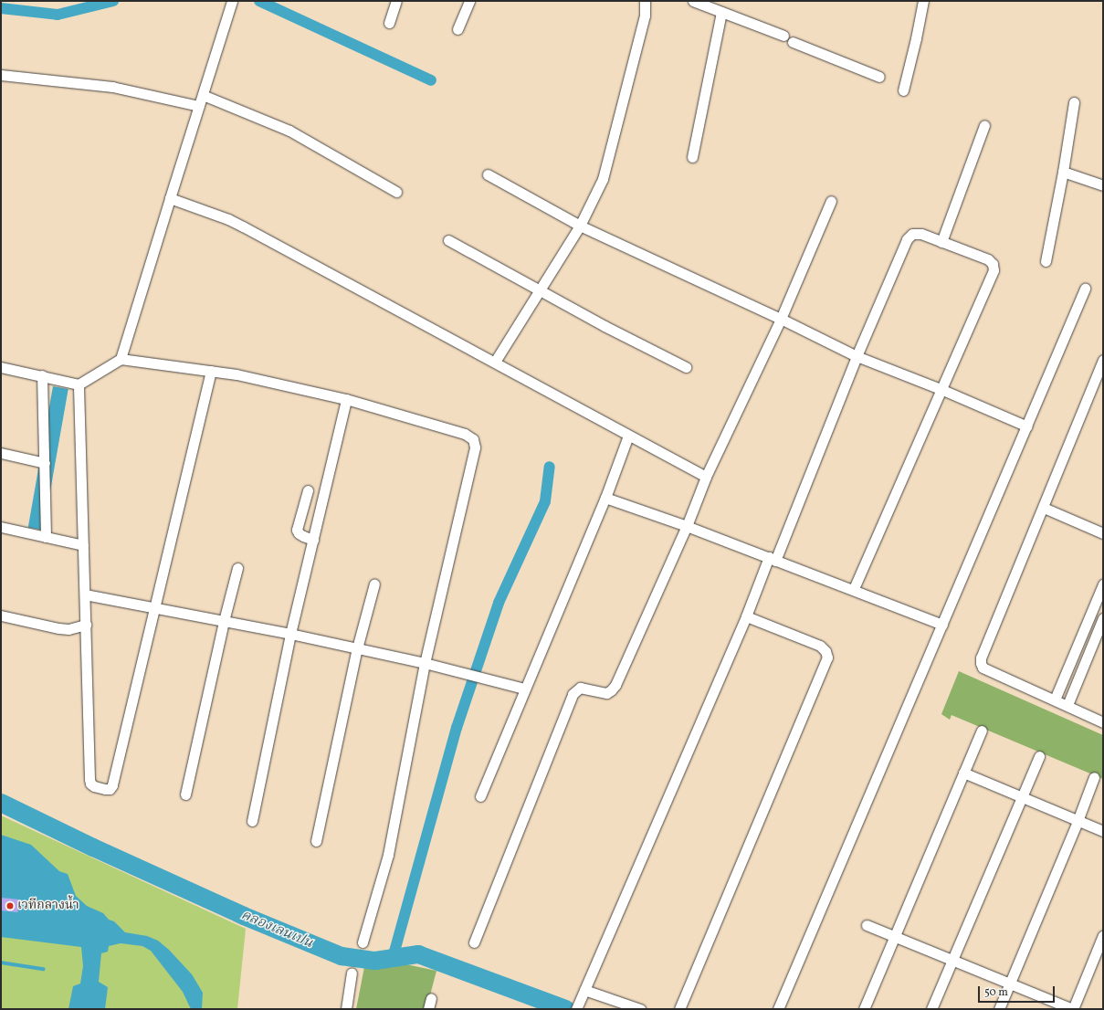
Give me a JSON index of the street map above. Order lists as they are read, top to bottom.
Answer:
{
  "water": ["คลองเลนเปน"],
  "places": ["เวทีกลางน้ำ"],
  "scale_bar": "50 m"
}
